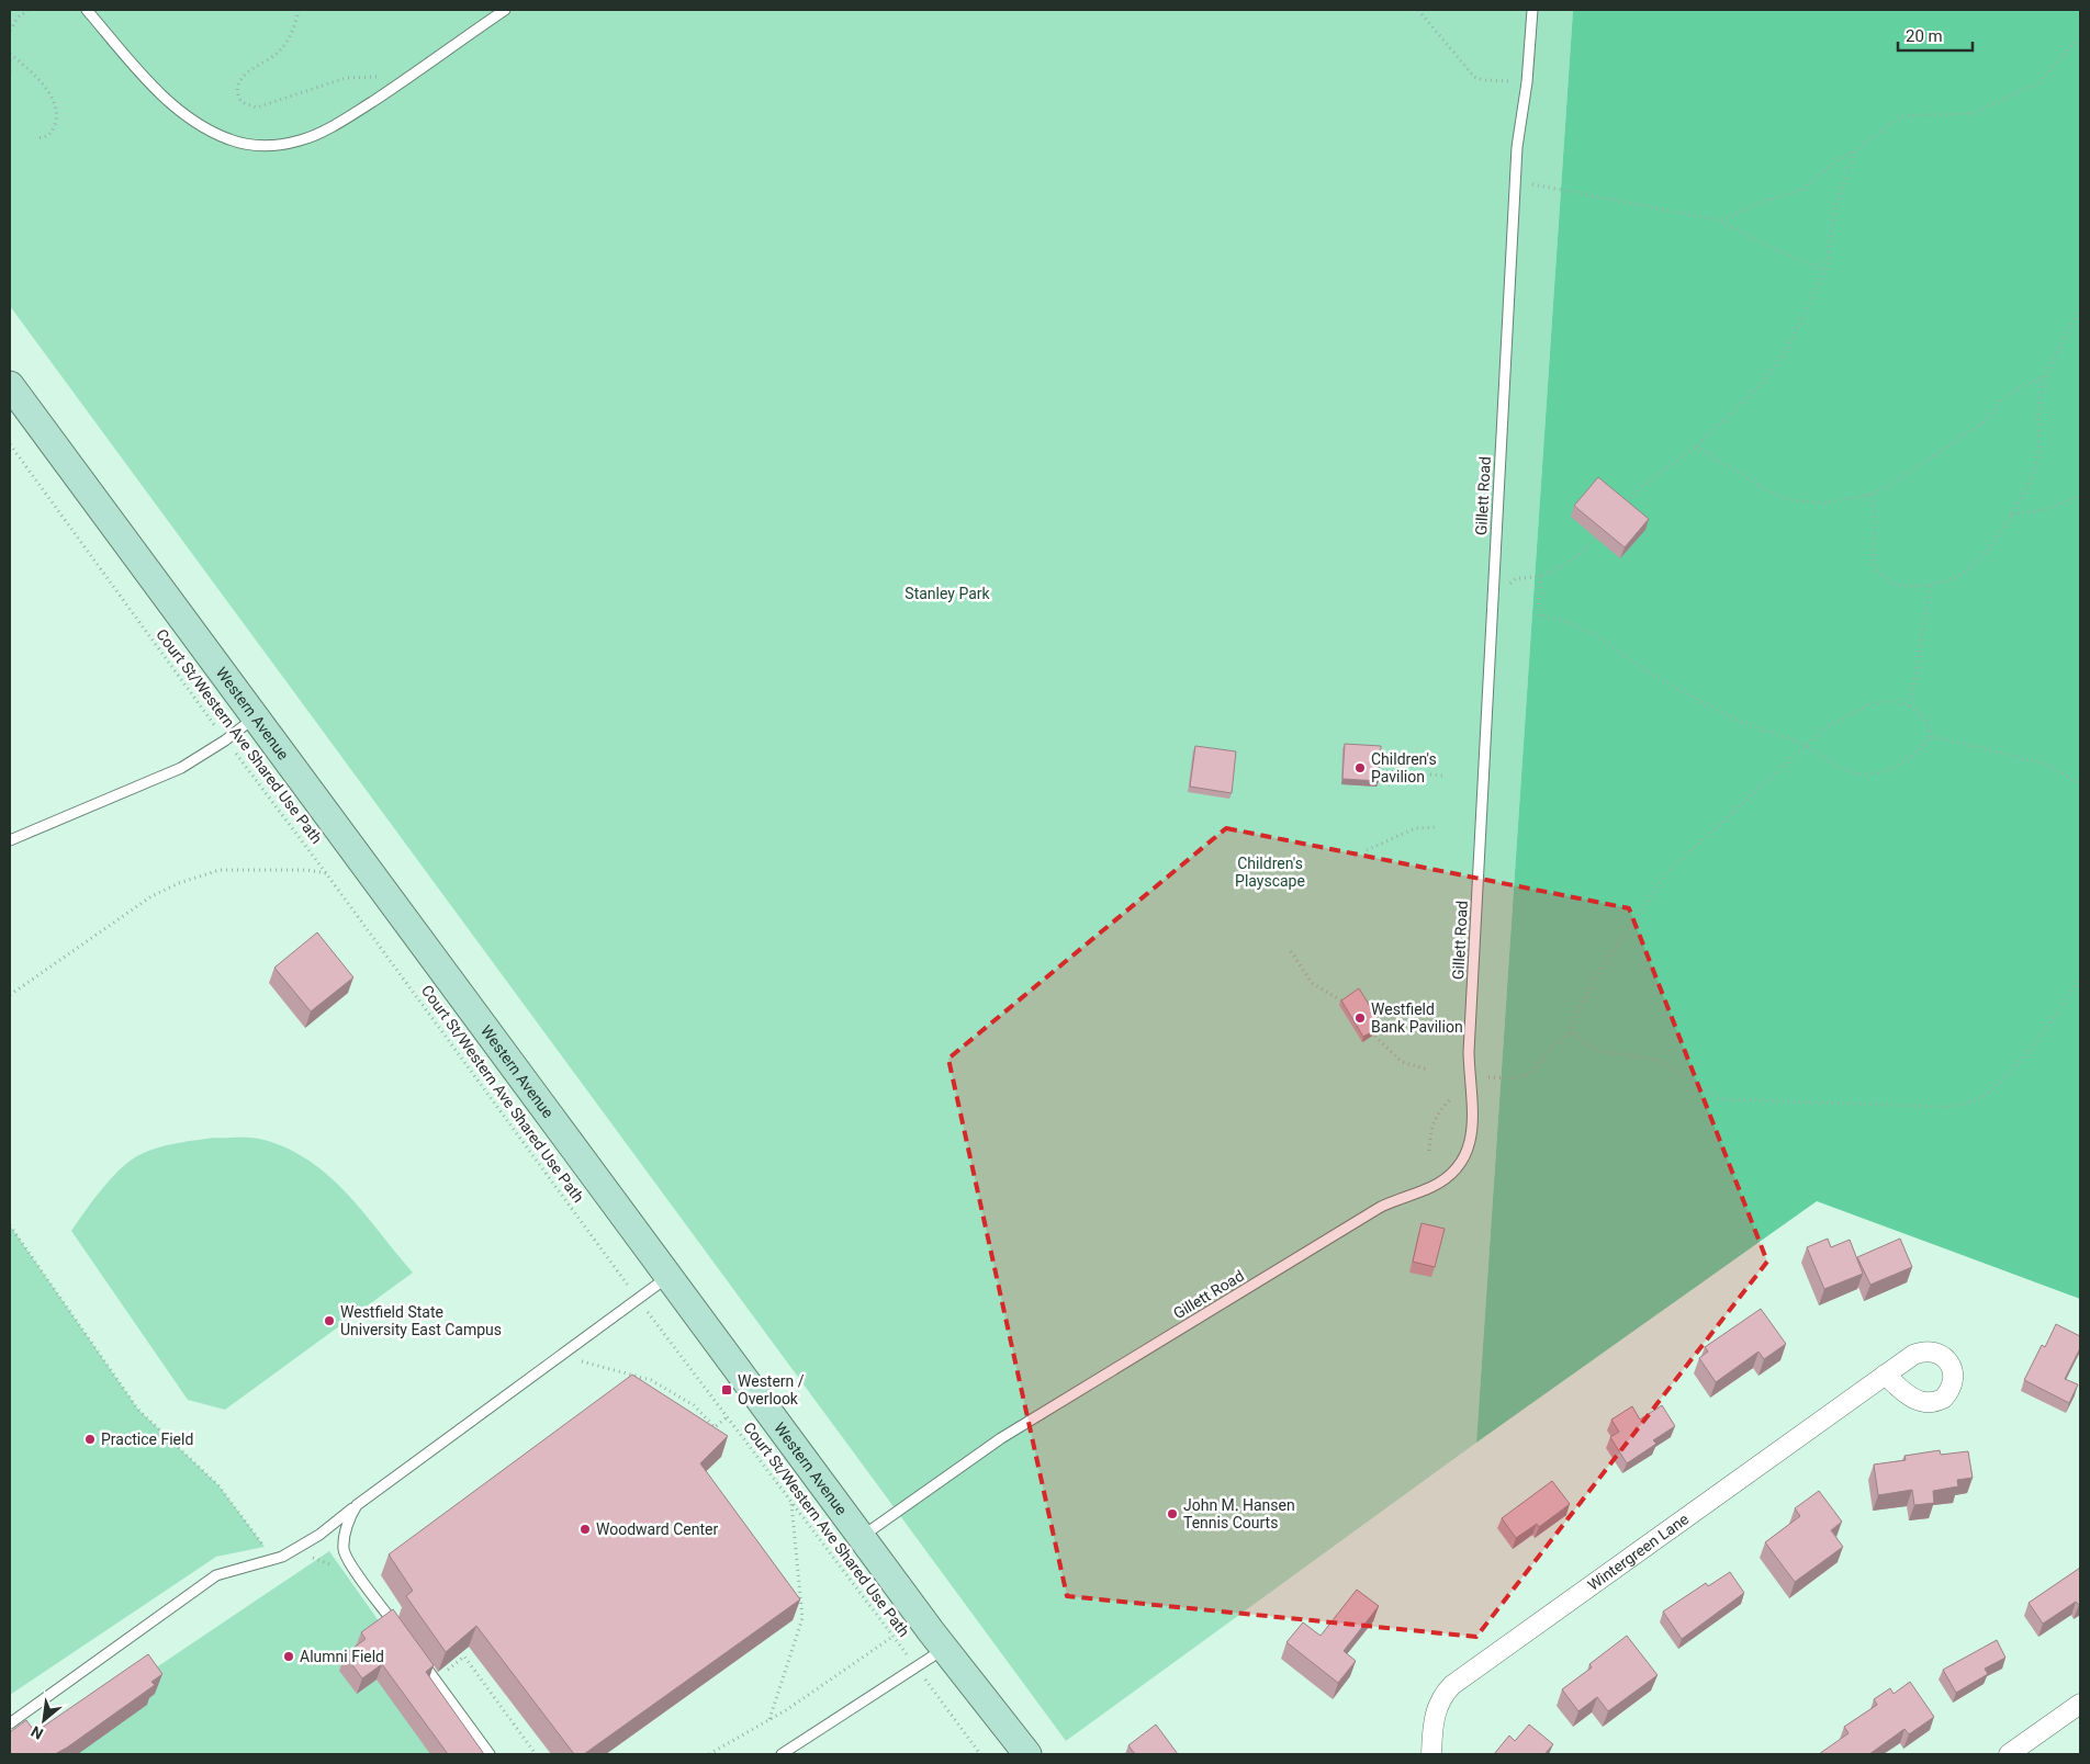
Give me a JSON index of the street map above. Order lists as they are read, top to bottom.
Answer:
{
  "streets": {
    "main road": ["Western Avenue"],
    "street": ["Wintergreen Lane"],
    "lane": ["Gillett Road"],
    "path": ["Court St/Western Ave Shared Use Path"]
  },
  "crossings": [
    ["Gillett Road", "Western Avenue"]
  ],
  "parks": ["Stanley Park", "Children's Playscape"],
  "places": {
    "other": [
      "Children's Pavilion",
      "Westfield Bank Pavilion",
      "Westfield State University East Campus",
      "Practice Field",
      "John M. Hansen Tennis Courts",
      "Woodward Center",
      "Alumni Field"
    ],
    "transit": ["Western / Overlook"]
  },
  "scale_bar": "20 m",
  "north": "bottom left"
}
